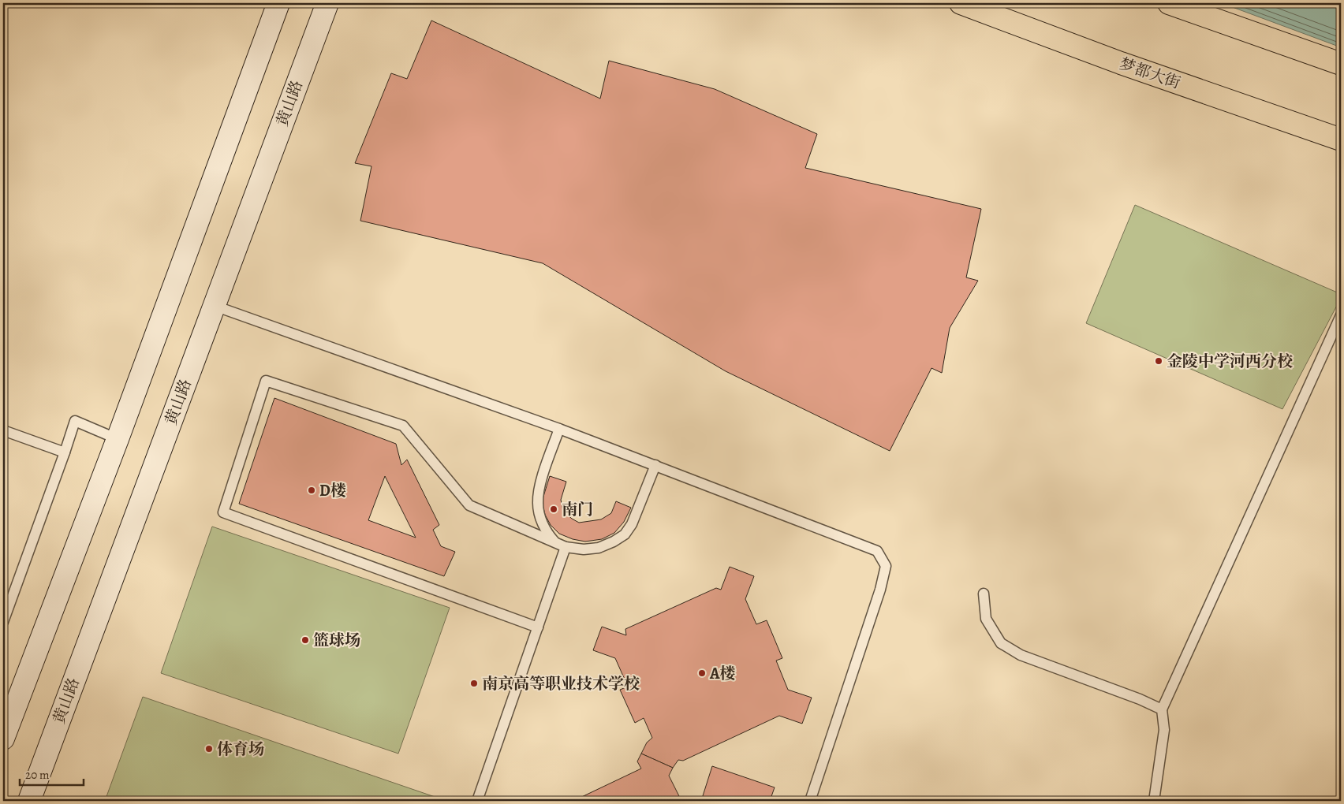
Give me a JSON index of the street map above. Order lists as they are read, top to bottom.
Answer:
{
  "streets": {
    "main road": ["梦都大街", "黄山路"]
  },
  "places": [
    "金陵中学河西分校",
    "D楼",
    "南门",
    "篮球场",
    "A楼",
    "南京高等职业技术学校",
    "体育场"
  ],
  "scale_bar": "20 m"
}
